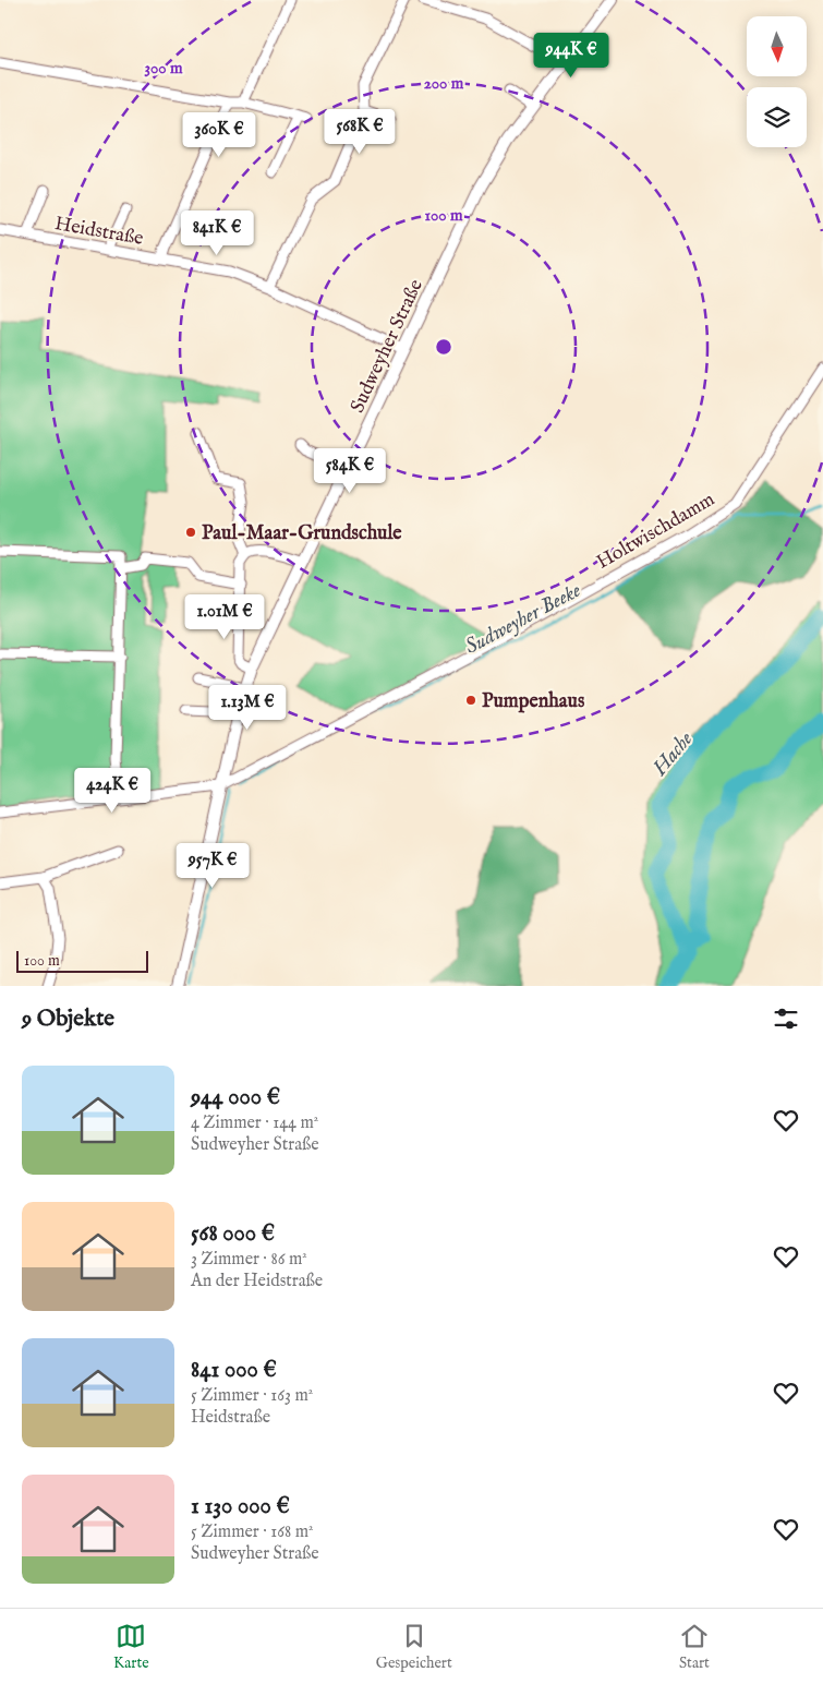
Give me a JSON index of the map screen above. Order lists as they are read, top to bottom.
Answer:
{
  "streets": {
    "main road": ["Sudweyher Straße"],
    "street": ["Heidstraße", "Holtwischdamm"]
  },
  "crossings": [
    ["Heidstraße", "Sudweyher Straße"],
    ["Sudweyher Straße", "Holtwischdamm"]
  ],
  "water": ["Sudweyher Beeke", "Hache"],
  "places": ["Paul-Maar-Grundschule", "Pumpenhaus"],
  "scale_bar": "100 m",
  "north": "bottom",
  "page": {
    "price": [
      "944K €",
      "568K €",
      "360K €",
      "841K €",
      "584K €",
      "1.01M €",
      "1.13M €",
      "424K €",
      "957K €"
    ],
    "scale": "100 m",
    "heading": "9 Objekte",
    "list": [
      {
        "name": "944 000 €",
        "note": "4 Zimmer · 144 m² · Sudweyher Straße"
      },
      {
        "name": "568 000 €",
        "note": "3 Zimmer · 86 m² · An der Heidstraße"
      },
      {
        "name": "841 000 €",
        "note": "5 Zimmer · 163 m² · Heidstraße"
      },
      {
        "name": "1 130 000 €",
        "note": "5 Zimmer · 168 m² · Sudweyher Straße"
      }
    ],
    "tabs": ["Karte", "Gespeichert", "Start"]
  },
  "rings": ["300 m", "200 m", "100 m"]
}
